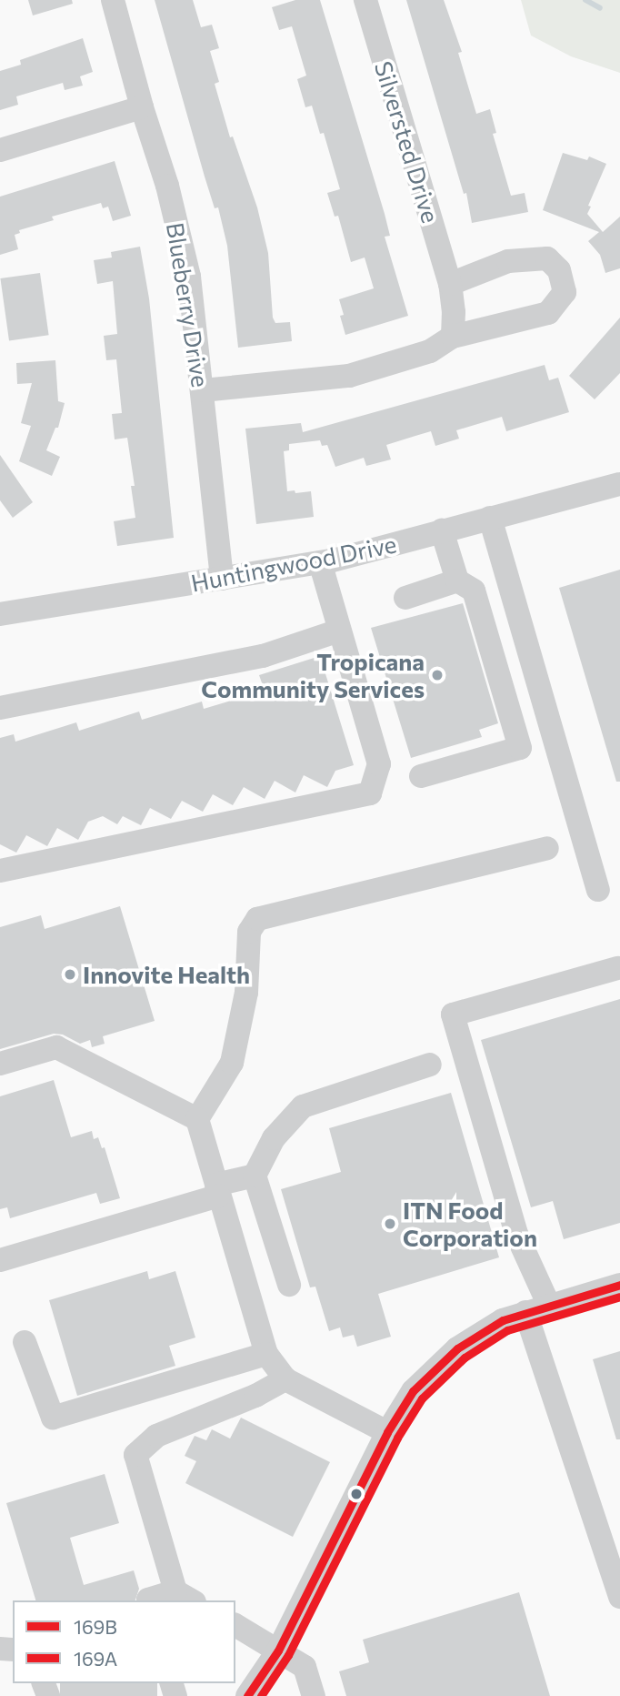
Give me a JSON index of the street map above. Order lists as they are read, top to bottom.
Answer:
{
  "streets": {
    "street": ["Silversted Drive", "Blueberry Drive", "Huntingwood Drive"]
  },
  "crossings": [
    ["Blueberry Drive", "Huntingwood Drive"]
  ],
  "places": ["Tropicana Community Services", "Innovite Health", "ITN Food Corporation"],
  "lines": ["transit line 169B", "transit line 169A"],
  "legend": ["169B", "169A"]
}
